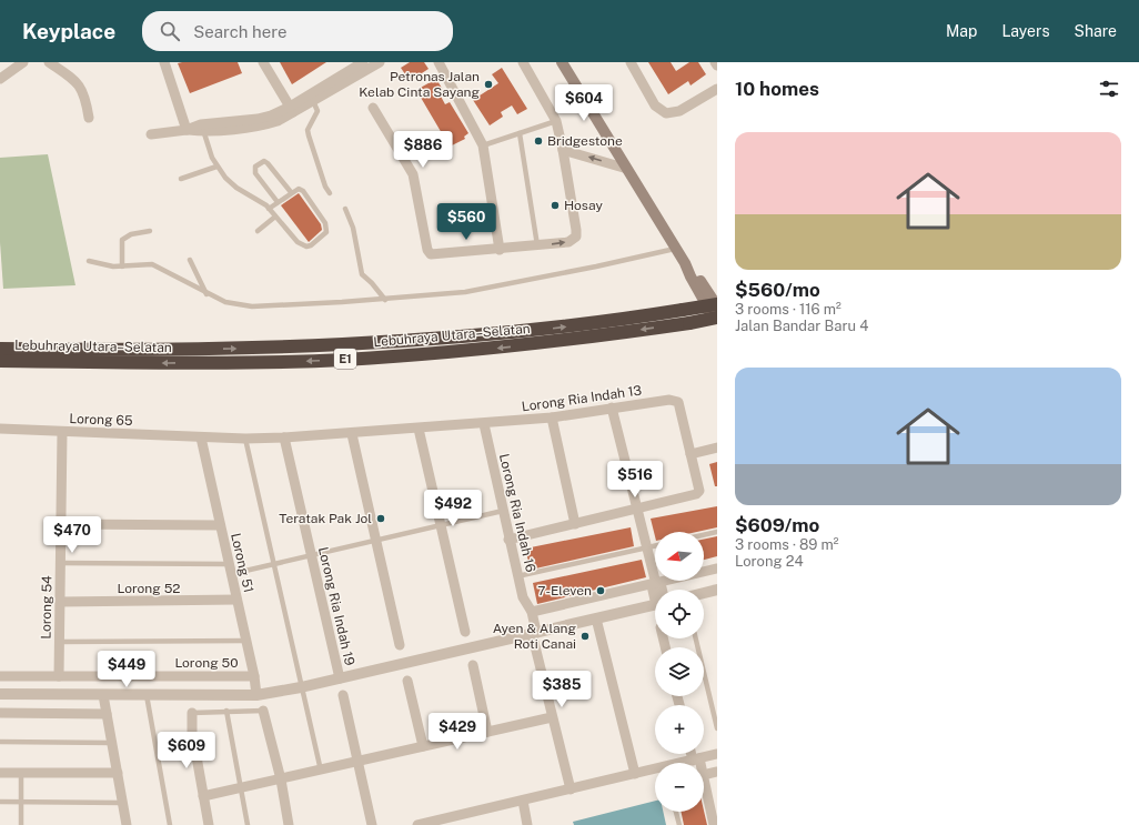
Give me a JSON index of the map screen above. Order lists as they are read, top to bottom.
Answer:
{
  "streets": {
    "highway": ["Lebuhraya Utara–Selatan", "E1"],
    "street": [
      "Lorong Ria Indah 13",
      "Lorong 65",
      "Lorong Ria Indah 16",
      "Lorong 51",
      "Lorong 52",
      "Lorong Ria Indah 19",
      "Lorong 54",
      "Lorong 50"
    ]
  },
  "crossings": [
    ["Lorong Ria Indah 13", "Lorong 65"],
    ["Lorong Ria Indah 13", "Lorong Ria Indah 16"],
    ["Lorong Ria Indah 13", "Lorong 51"],
    ["Lorong Ria Indah 13", "Lorong Ria Indah 19"],
    ["Lorong 65", "Lorong 51"],
    ["Lorong 65", "Lorong 54"],
    ["Lorong 51", "Lorong 52"],
    ["Lorong 51", "Lorong 50"],
    ["Lorong 52", "Lorong 54"],
    ["Lorong 54", "Lorong 50"]
  ],
  "places": [
    "Petronas Jalan Kelab Cinta Sayang",
    "Bridgestone",
    "Hosay",
    "Teratak Pak Jol",
    "7-Eleven",
    "Ayen & Alang Roti Canai"
  ],
  "north": "left",
  "page": {
    "header": "Keyplace",
    "search": "Search here",
    "nav": ["Map", "Layers", "Share"],
    "heading": "10 homes",
    "price": [
      "$604",
      "$886",
      "$560",
      "$516",
      "$492",
      "$470",
      "$449",
      "$385",
      "$429",
      "$609"
    ],
    "list": [
      {
        "name": "$560/mo",
        "note": "3 rooms · 116 m² · Jalan Bandar Baru 4"
      },
      {
        "name": "$609/mo",
        "note": "3 rooms · 89 m² · Lorong 24"
      }
    ],
    "map_buttons": ["+", "−"]
  }
}
